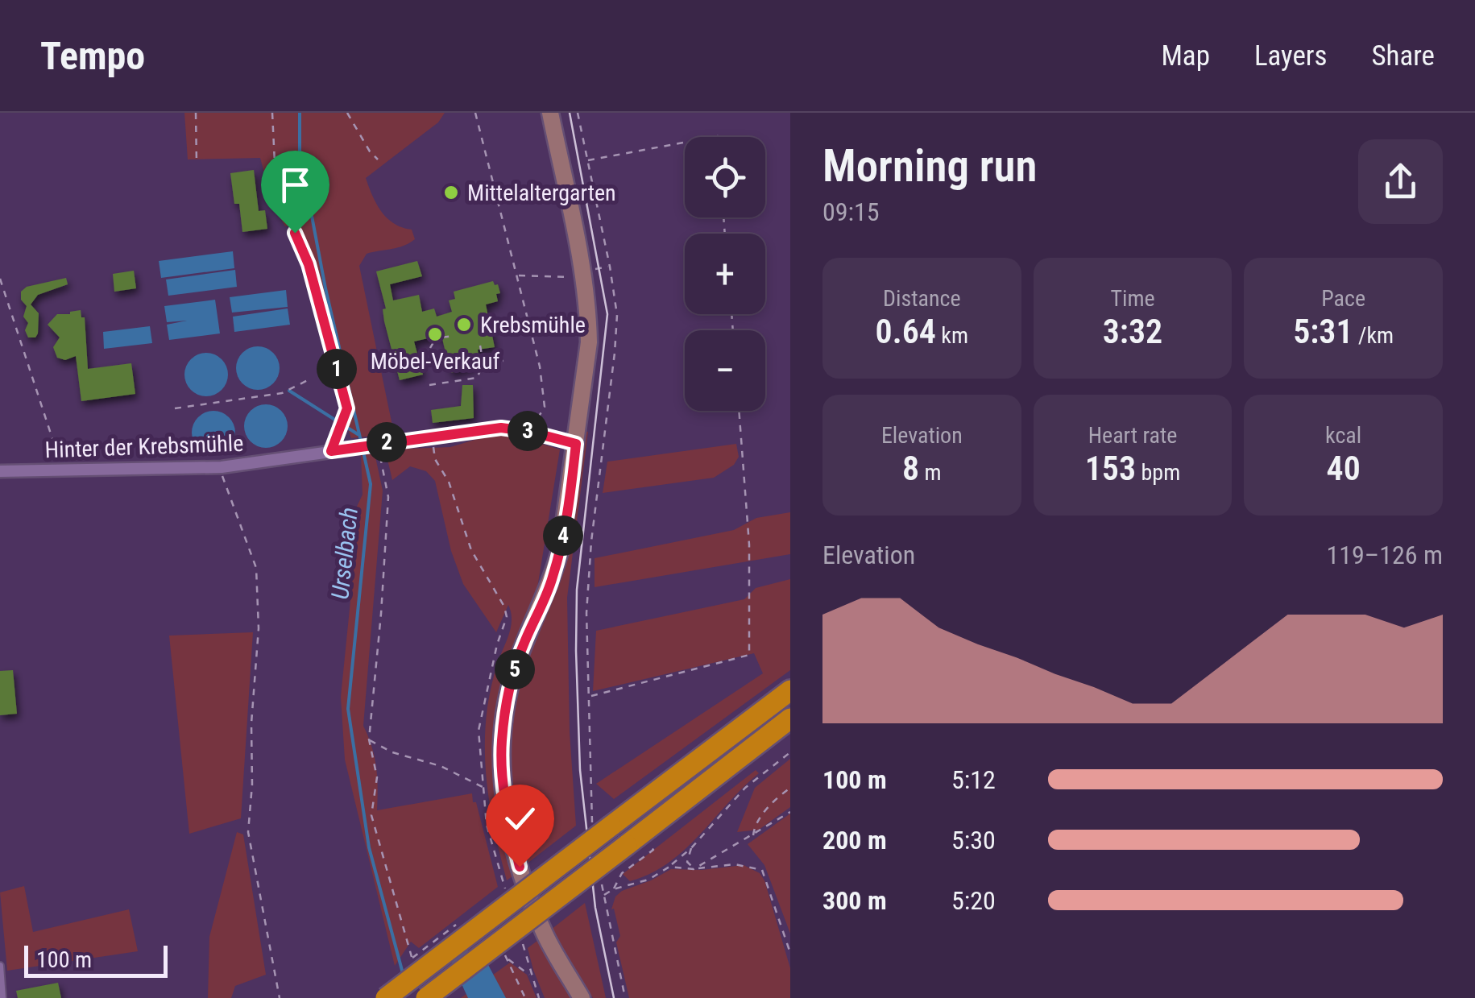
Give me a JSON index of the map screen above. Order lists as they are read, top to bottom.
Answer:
{
  "streets": {
    "street": ["Hinter der Krebsmühle"]
  },
  "water": ["Urselbach"],
  "places": ["Mittelaltergarten", "Krebsmühle", "Möbel-Verkauf"],
  "scale_bar": "100 m",
  "page": {
    "header": "Tempo",
    "nav": ["Map", "Layers", "Share"],
    "heading": ["Morning run", "09:15"],
    "map_buttons": ["+", "−"],
    "stats": [
      ["Distance", "0.64 km"],
      ["Time", "3:32"],
      ["Pace", "5:31 /km"],
      ["Elevation", "8 m"],
      ["Heart rate", "153 bpm"],
      ["kcal", "40"]
    ],
    "pins": [
      "1",
      "3",
      "2",
      "4",
      "5"
    ],
    "chart": ["Elevation", "119–126 m"],
    "list": [
      {
        "name": "100 m",
        "note": "5:12"
      },
      {
        "name": "200 m",
        "note": "5:30"
      },
      {
        "name": "300 m",
        "note": "5:20"
      }
    ],
    "scale": "100 m"
  }
}
